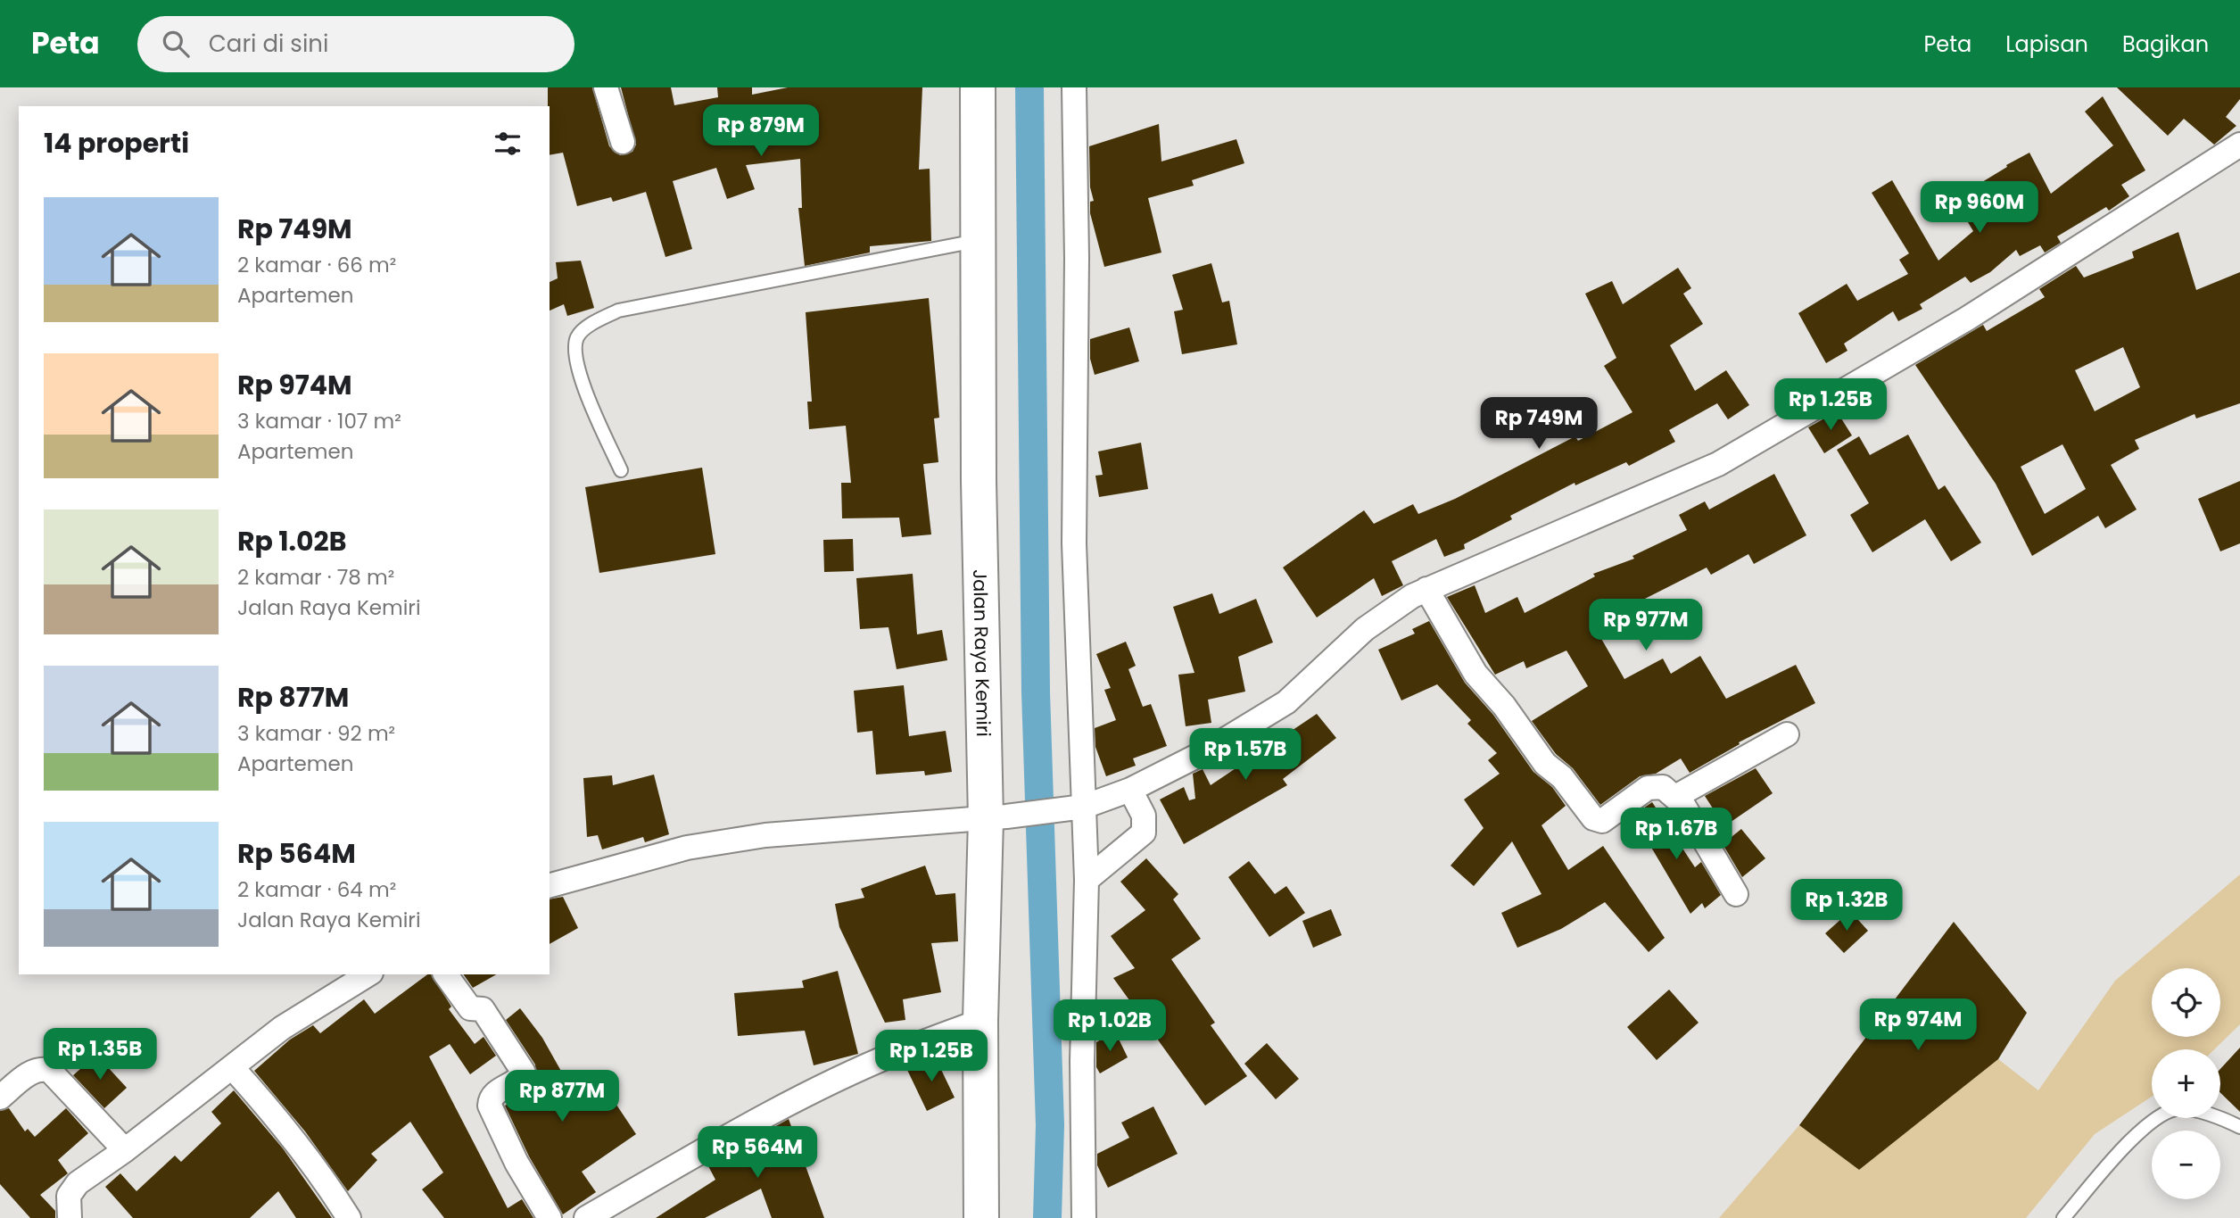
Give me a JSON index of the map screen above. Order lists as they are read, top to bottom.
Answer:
{
  "streets": {
    "main road": ["Jalan Raya Kemiri"]
  },
  "page": {
    "header": "Peta",
    "search": "Cari di sini",
    "nav": ["Peta", "Lapisan", "Bagikan"],
    "price": [
      "Rp 879M",
      "Rp 960M",
      "Rp 1.25B",
      "Rp 749M",
      "Rp 977M",
      "Rp 1.57B",
      "Rp 1.67B",
      "Rp 1.32B",
      "Rp 974M",
      "Rp 1.02B",
      "Rp 1.35B",
      "Rp 1.25B",
      "Rp 877M",
      "Rp 564M"
    ],
    "heading": "14 properti",
    "list": [
      {
        "name": "Rp 749M",
        "note": "2 kamar · 66 m² · Apartemen"
      },
      {
        "name": "Rp 974M",
        "note": "3 kamar · 107 m² · Apartemen"
      },
      {
        "name": "Rp 1.02B",
        "note": "2 kamar · 78 m² · Jalan Raya Kemiri"
      },
      {
        "name": "Rp 877M",
        "note": "3 kamar · 92 m² · Apartemen"
      },
      {
        "name": "Rp 564M",
        "note": "2 kamar · 64 m² · Jalan Raya Kemiri"
      }
    ],
    "map_buttons": ["+", "−"]
  }
}
